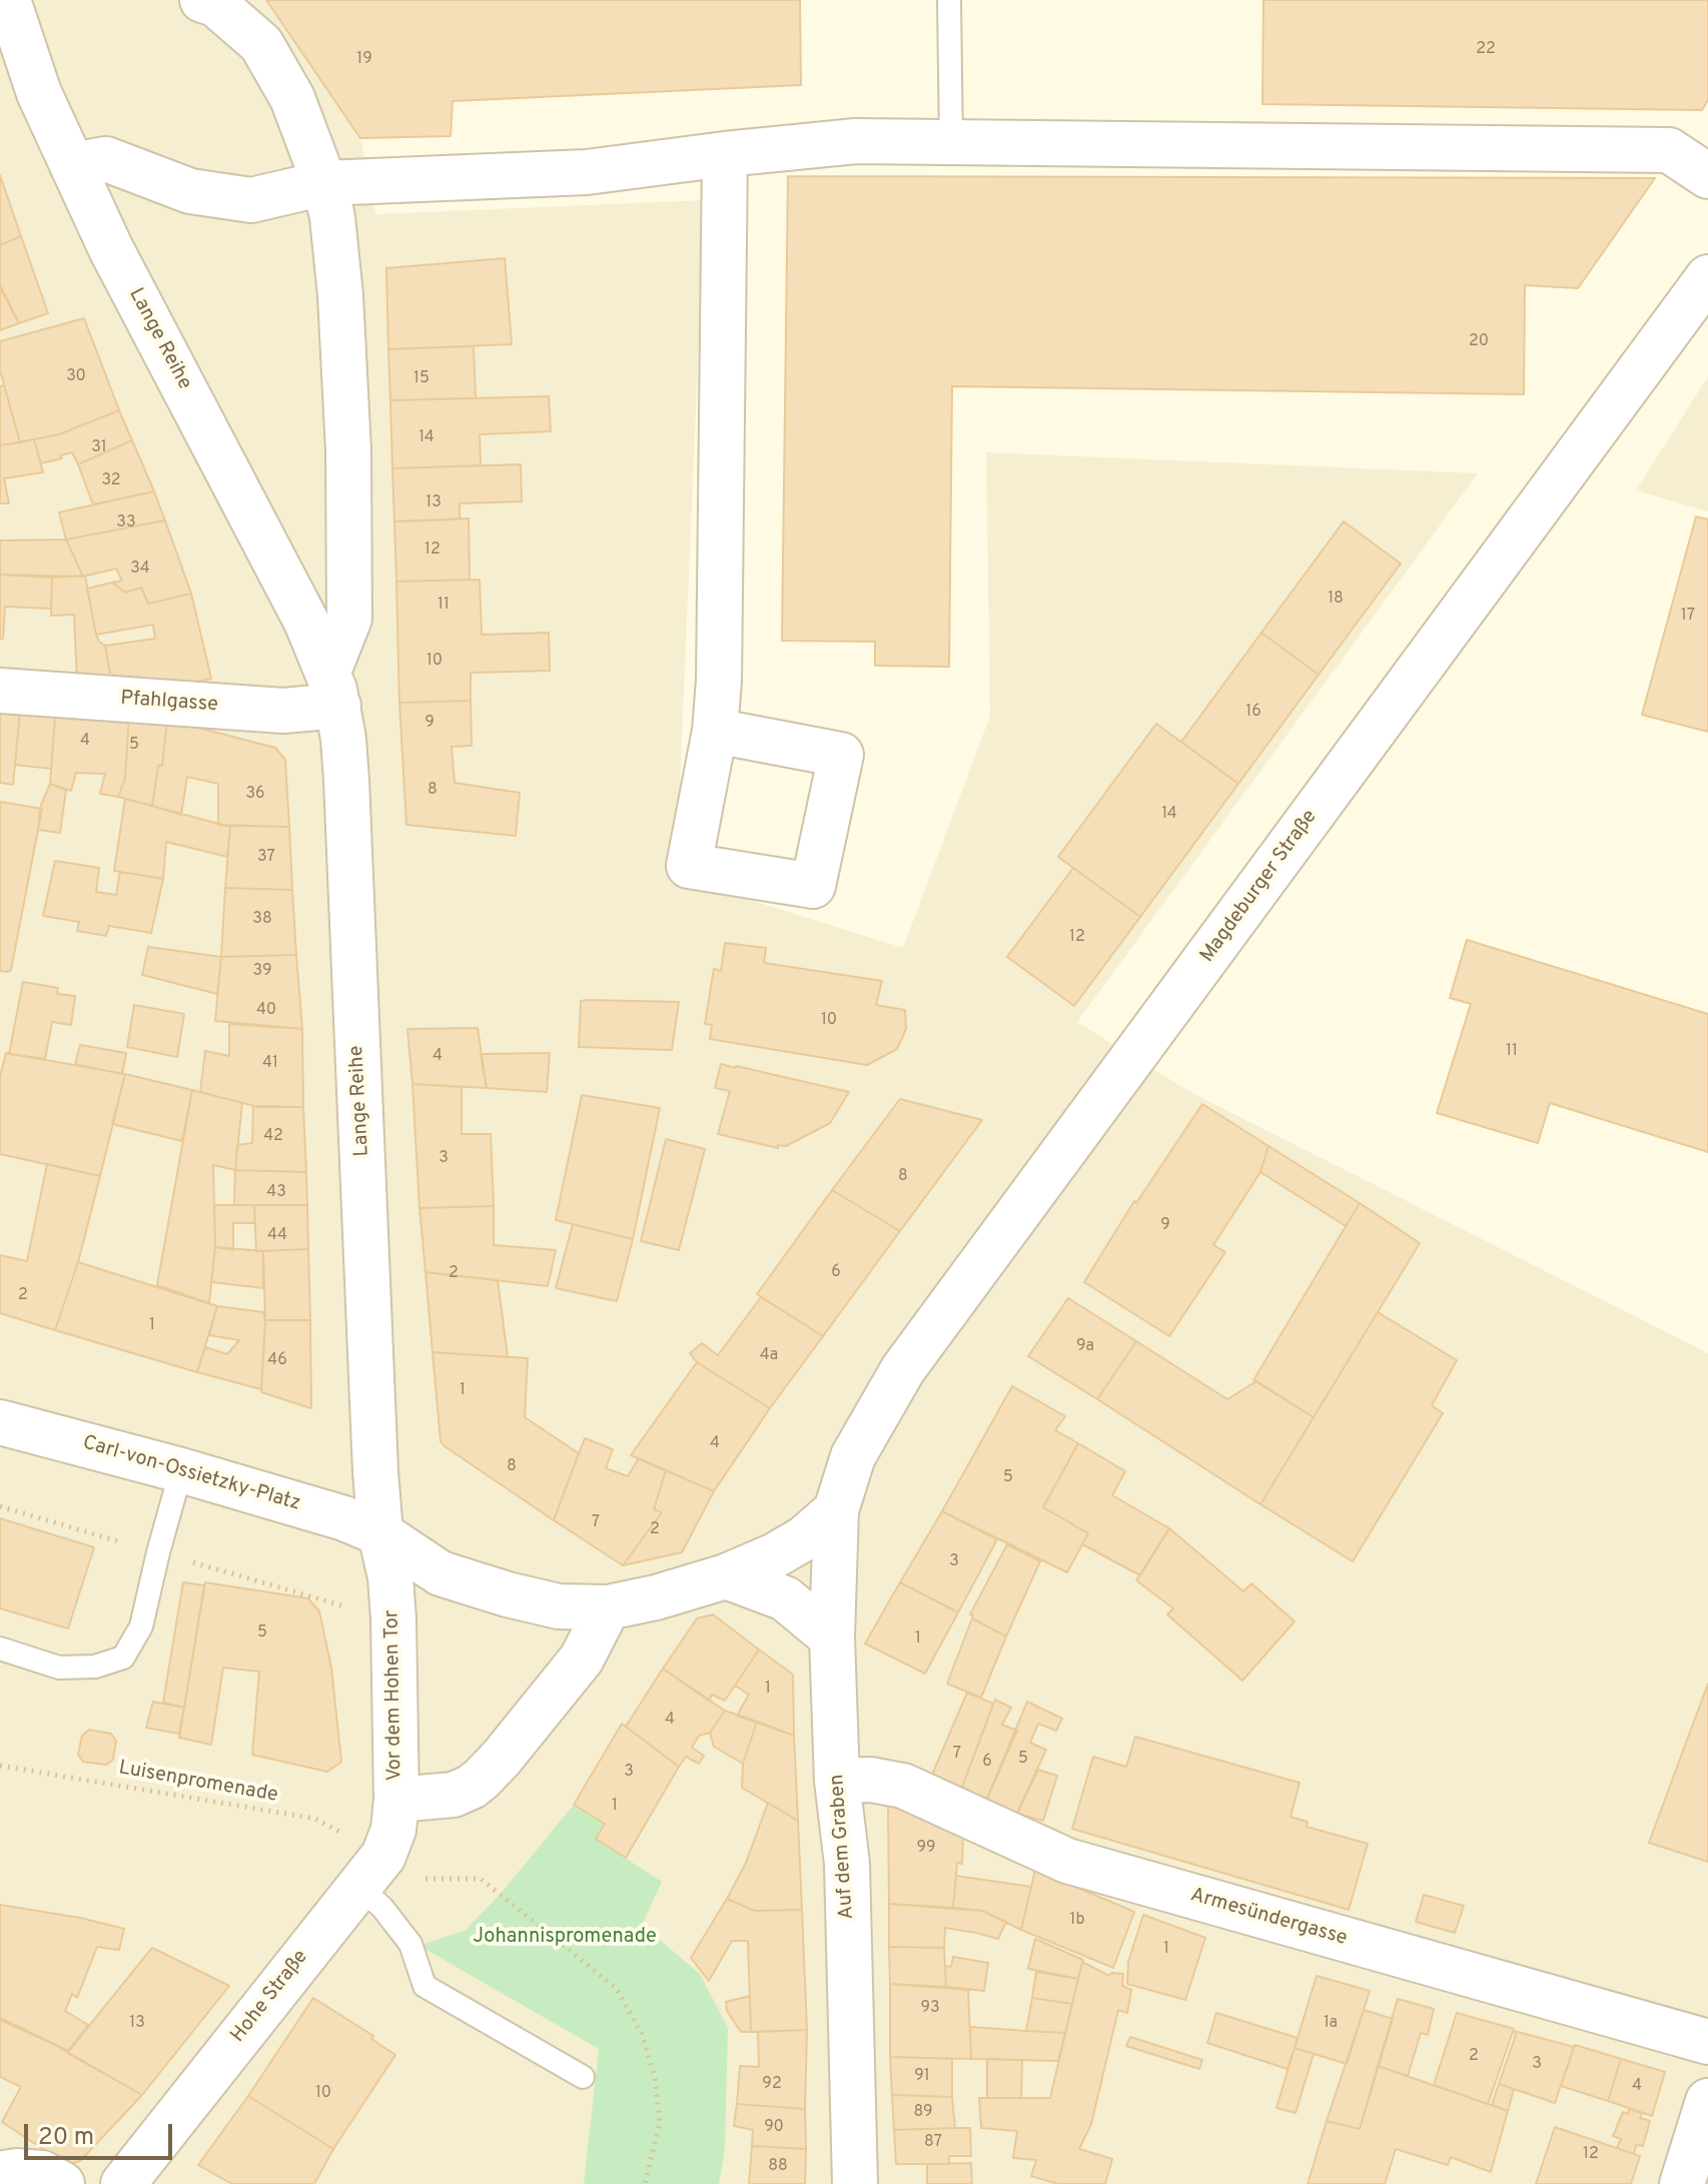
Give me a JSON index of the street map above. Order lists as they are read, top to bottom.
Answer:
{
  "streets": {
    "street": [
      "Lange Reihe",
      "Pfahlgasse",
      "Magdeburger Straße",
      "Carl-von-Ossietzky-Platz",
      "Vor dem Hohen Tor",
      "Auf dem Graben",
      "Armesündergasse",
      "Hohe Straße"
    ],
    "path": ["Luisenpromenade"]
  },
  "crossings": [
    ["Lange Reihe", "Pfahlgasse"],
    ["Lange Reihe", "Carl-von-Ossietzky-Platz"],
    ["Lange Reihe", "Vor dem Hohen Tor"],
    ["Magdeburger Straße", "Auf dem Graben"],
    ["Carl-von-Ossietzky-Platz", "Vor dem Hohen Tor"],
    ["Vor dem Hohen Tor", "Hohe Straße"],
    ["Luisenpromenade", "Hohe Straße"],
    ["Auf dem Graben", "Armesündergasse"]
  ],
  "parks": ["Johannispromenade"],
  "house_numbers": [
    "22",
    "19",
    "20",
    "30",
    "15",
    "14",
    "31",
    "32",
    "13",
    "33",
    "12",
    "34",
    "18",
    "11",
    "17",
    "10",
    "16",
    "9",
    "4",
    "5",
    "8",
    "36",
    "14",
    "37",
    "38",
    "12",
    "39",
    "40",
    "10",
    "11",
    "4",
    "41",
    "42",
    "3",
    "8",
    "43",
    "9",
    "44",
    "6",
    "2",
    "2",
    "1",
    "9a",
    "4a",
    "46",
    "1",
    "4",
    "8",
    "5",
    "7",
    "2",
    "3",
    "5",
    "1",
    "1",
    "4",
    "7",
    "5",
    "6",
    "3",
    "1",
    "99",
    "1b",
    "1",
    "93",
    "13",
    "1a",
    "2",
    "3",
    "91",
    "92",
    "4",
    "10",
    "89",
    "90",
    "87",
    "12",
    "88"
  ],
  "scale_bar": "20 m"
}
